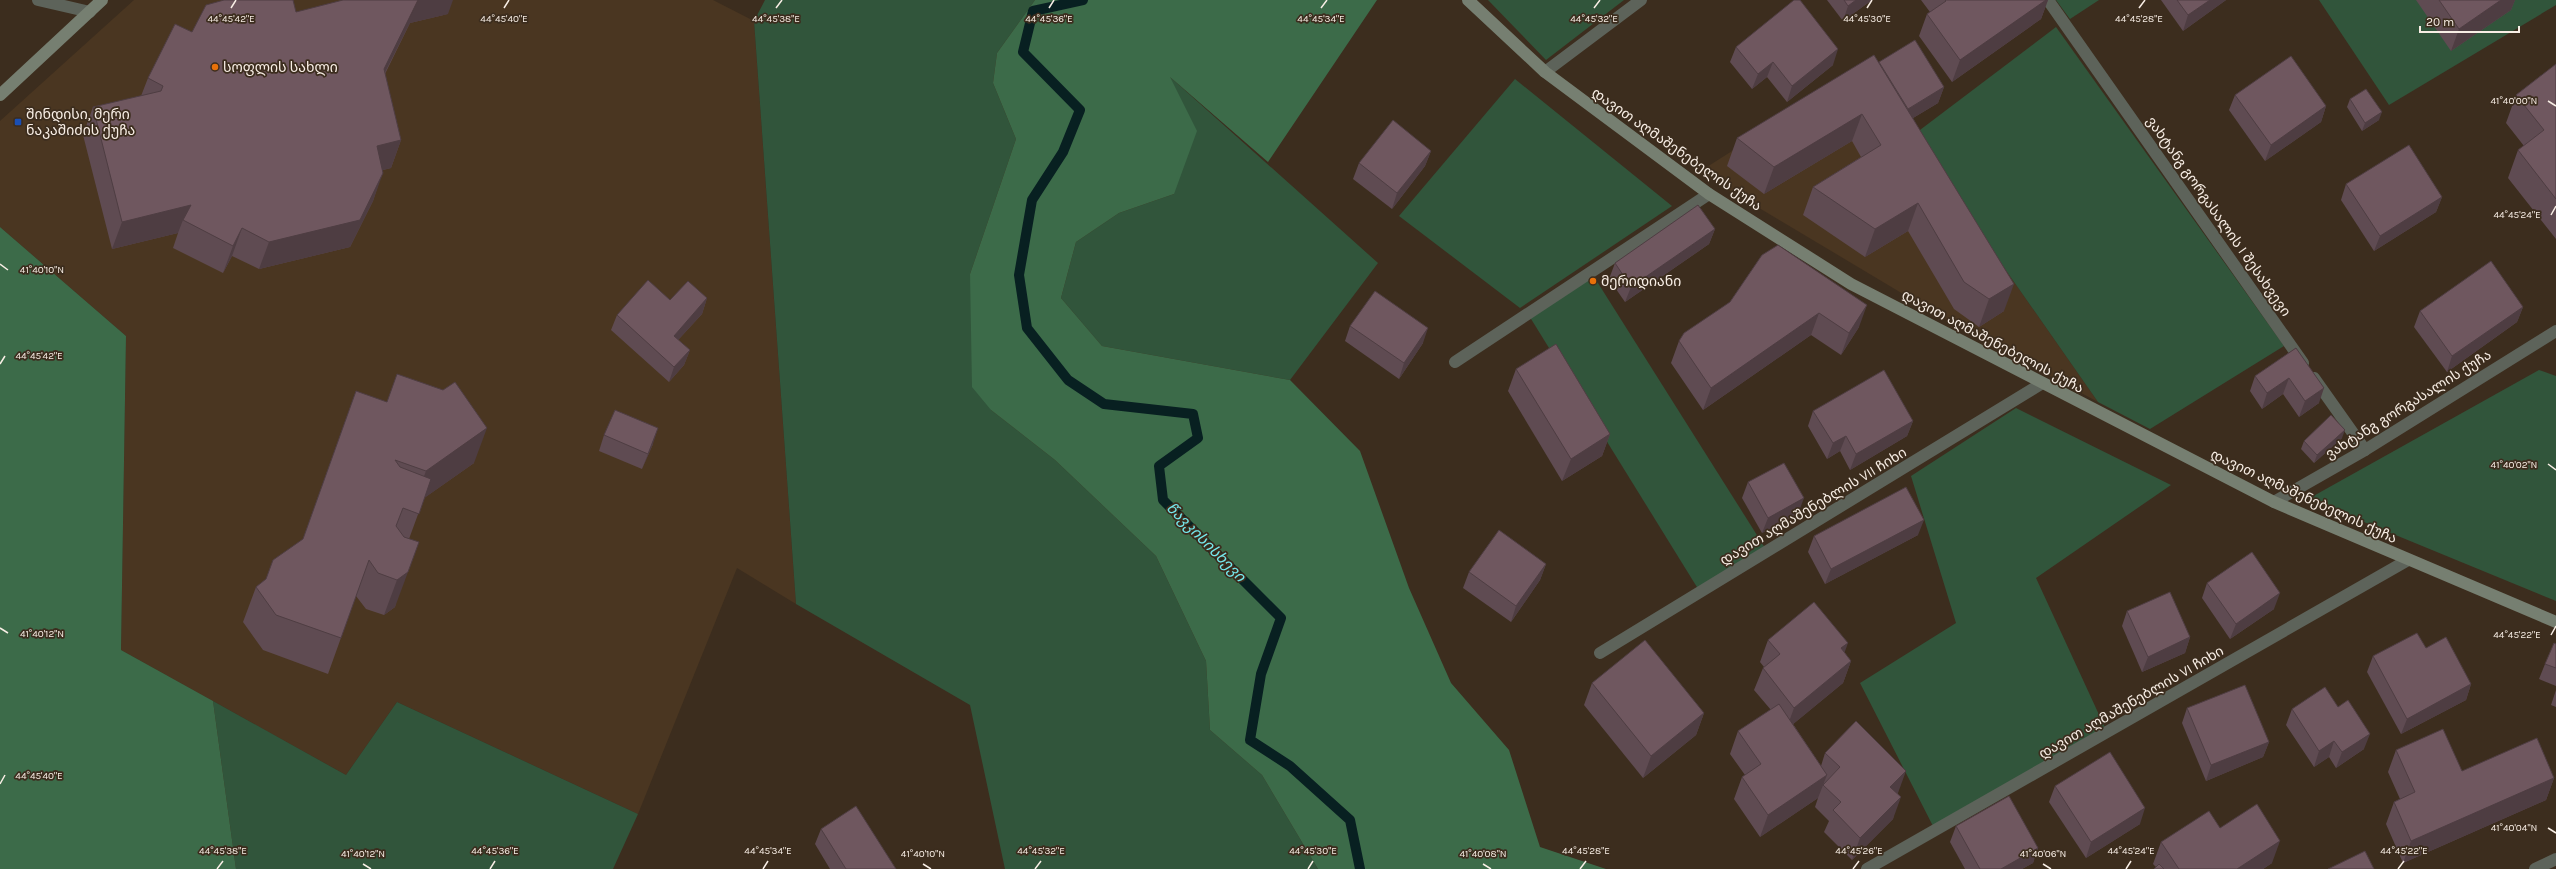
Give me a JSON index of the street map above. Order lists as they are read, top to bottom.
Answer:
{
  "streets": {
    "street": [
      "დავით აღმაშენებელის ქუჩა",
      "ვახტანგ გორგასალის I შესახვევი",
      "ვახტანგ გორგასალის ქუჩა",
      "დავით აღმაშენებლის VII ჩიხი",
      "დავით აღმაშენებლის VI ჩიხი"
    ]
  },
  "crossings": [
    ["დავით აღმაშენებელის ქუჩა", "ვახტანგ გორგასალის ქუჩა"],
    ["დავით აღმაშენებელის ქუჩა", "დავით აღმაშენებლის VII ჩიხი"],
    ["დავით აღმაშენებელის ქუჩა", "დავით აღმაშენებლის VI ჩიხი"],
    ["ვახტანგ გორგასალის I შესახვევი", "ვახტანგ გორგასალის ქუჩა"]
  ],
  "water": ["წავკისისხევი"],
  "places": {
    "other": ["სოფლის სახლი", "მერიდიანი"],
    "transit": ["შინდისი, მერი ნაკაშიძის ქუჩა"]
  },
  "scale_bar": "20 m",
  "coordinates": [
    "44°45'40\"E",
    "44°45'42\"E",
    "44°45'38\"E",
    "44°45'36\"E",
    "44°45'34\"E",
    "44°45'32\"E",
    "44°45'30\"E",
    "44°45'28\"E",
    "41°40'00\"N",
    "44°45'24\"E",
    "41°40'10\"N",
    "41°40'02\"N",
    "41°40'12\"N",
    "44°45'22\"E",
    "41°40'04\"N",
    "44°45'26\"E",
    "41°40'08\"N",
    "41°40'06\"N"
  ]
}
